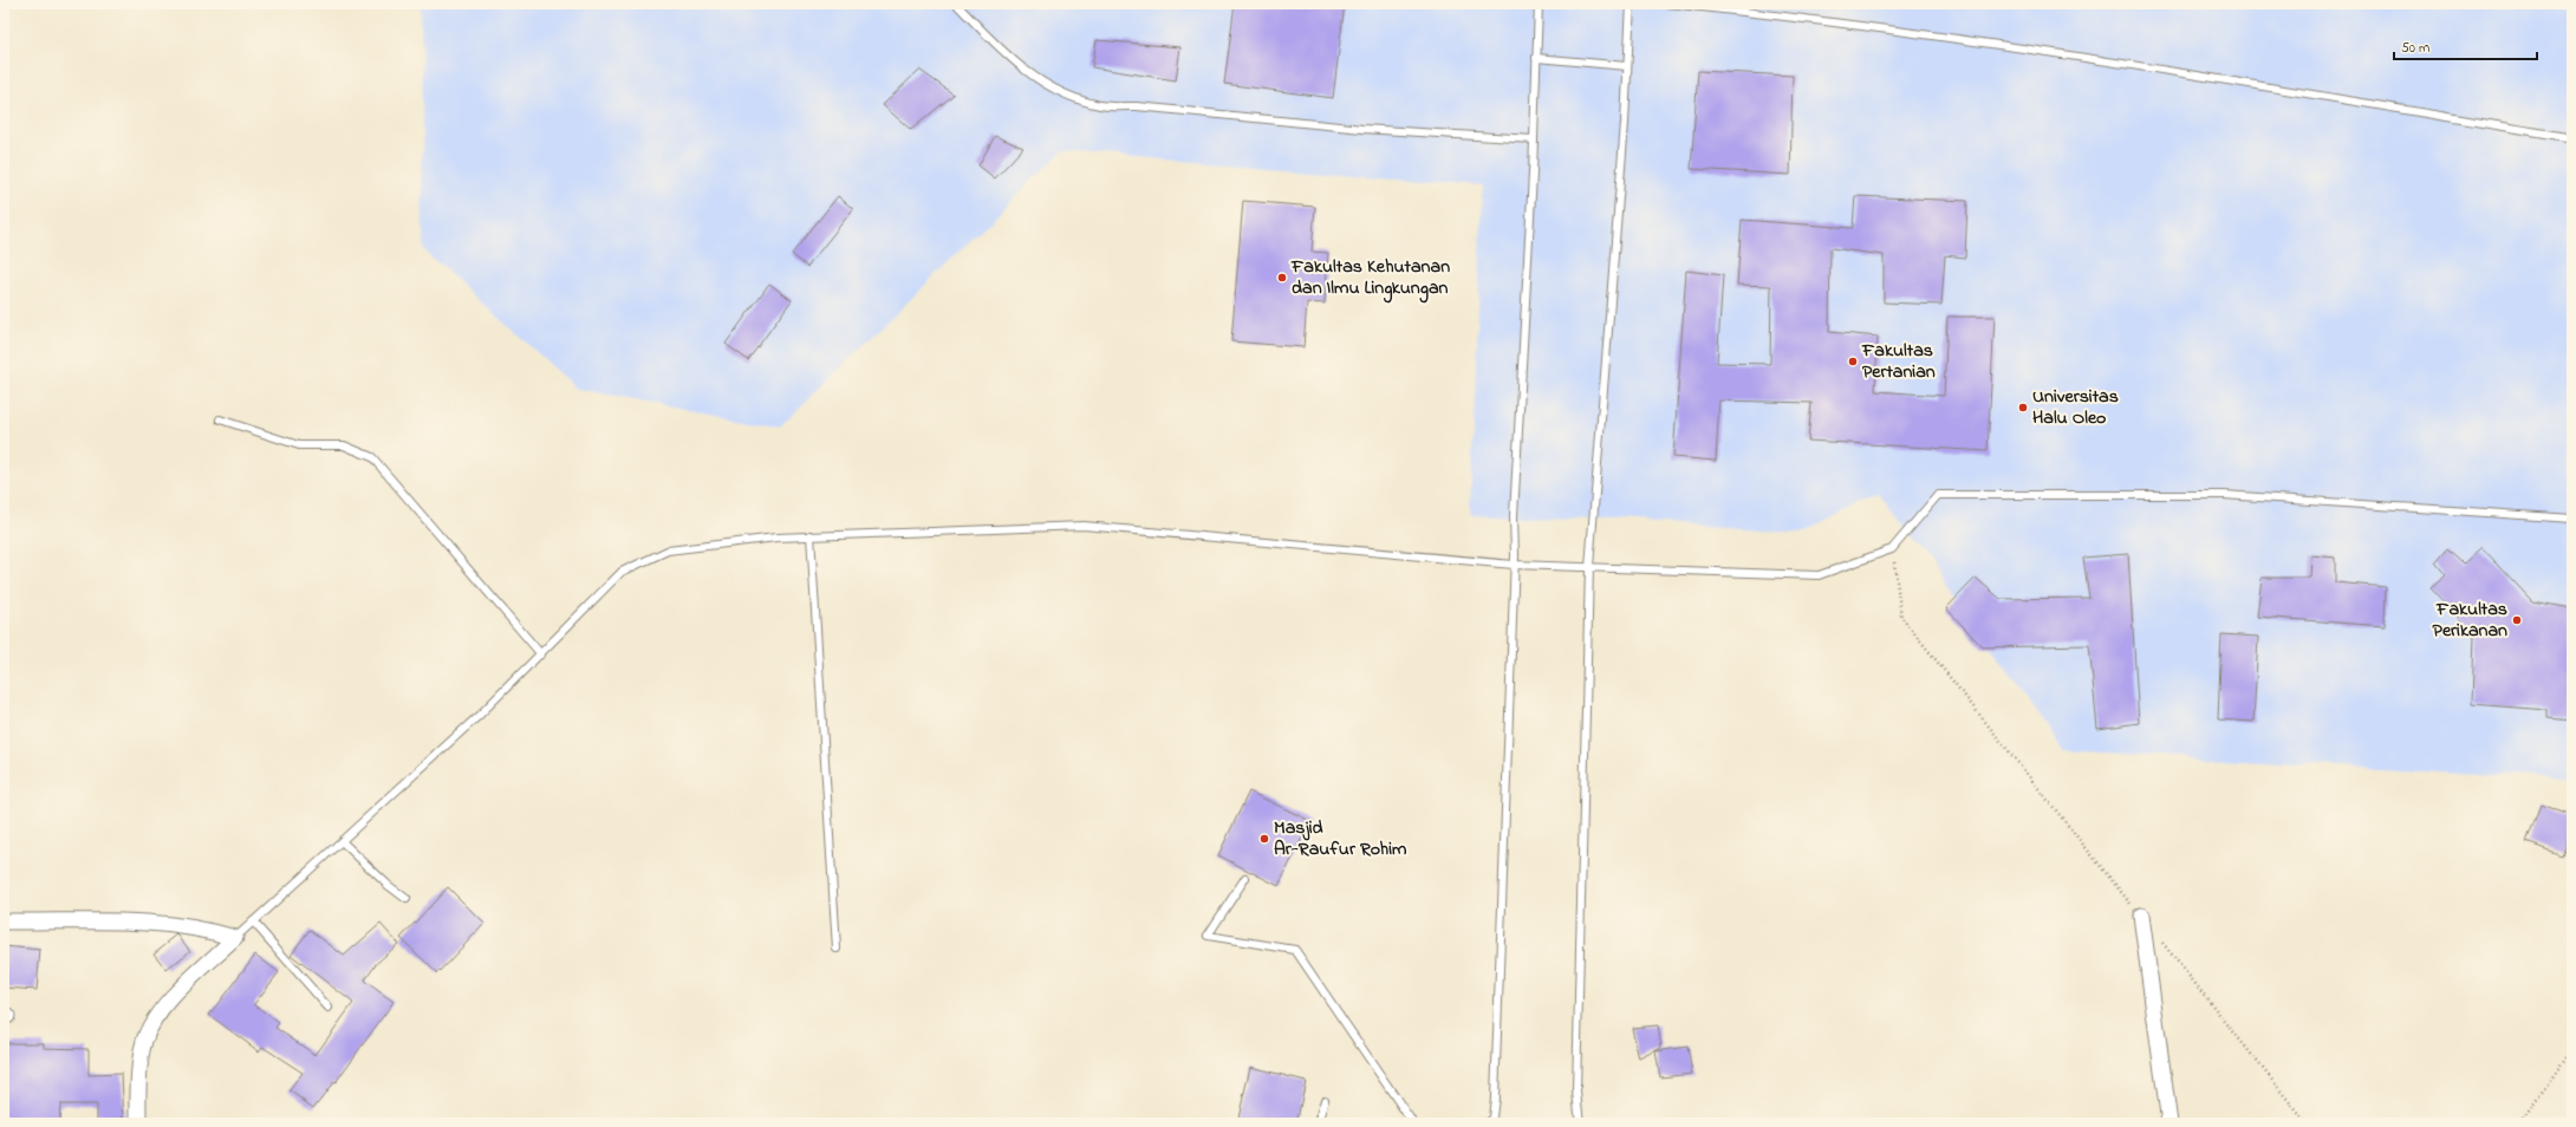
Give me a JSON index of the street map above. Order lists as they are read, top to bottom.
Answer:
{
  "places": [
    "Fakultas Kehutanan dan Ilmu Lingkungan",
    "Fakultas Pertanian",
    "Universitas Halu Oleo",
    "Fakultas Perikanan",
    "Masjid Ar-Raufur Rohim"
  ],
  "scale_bar": "50 m"
}
